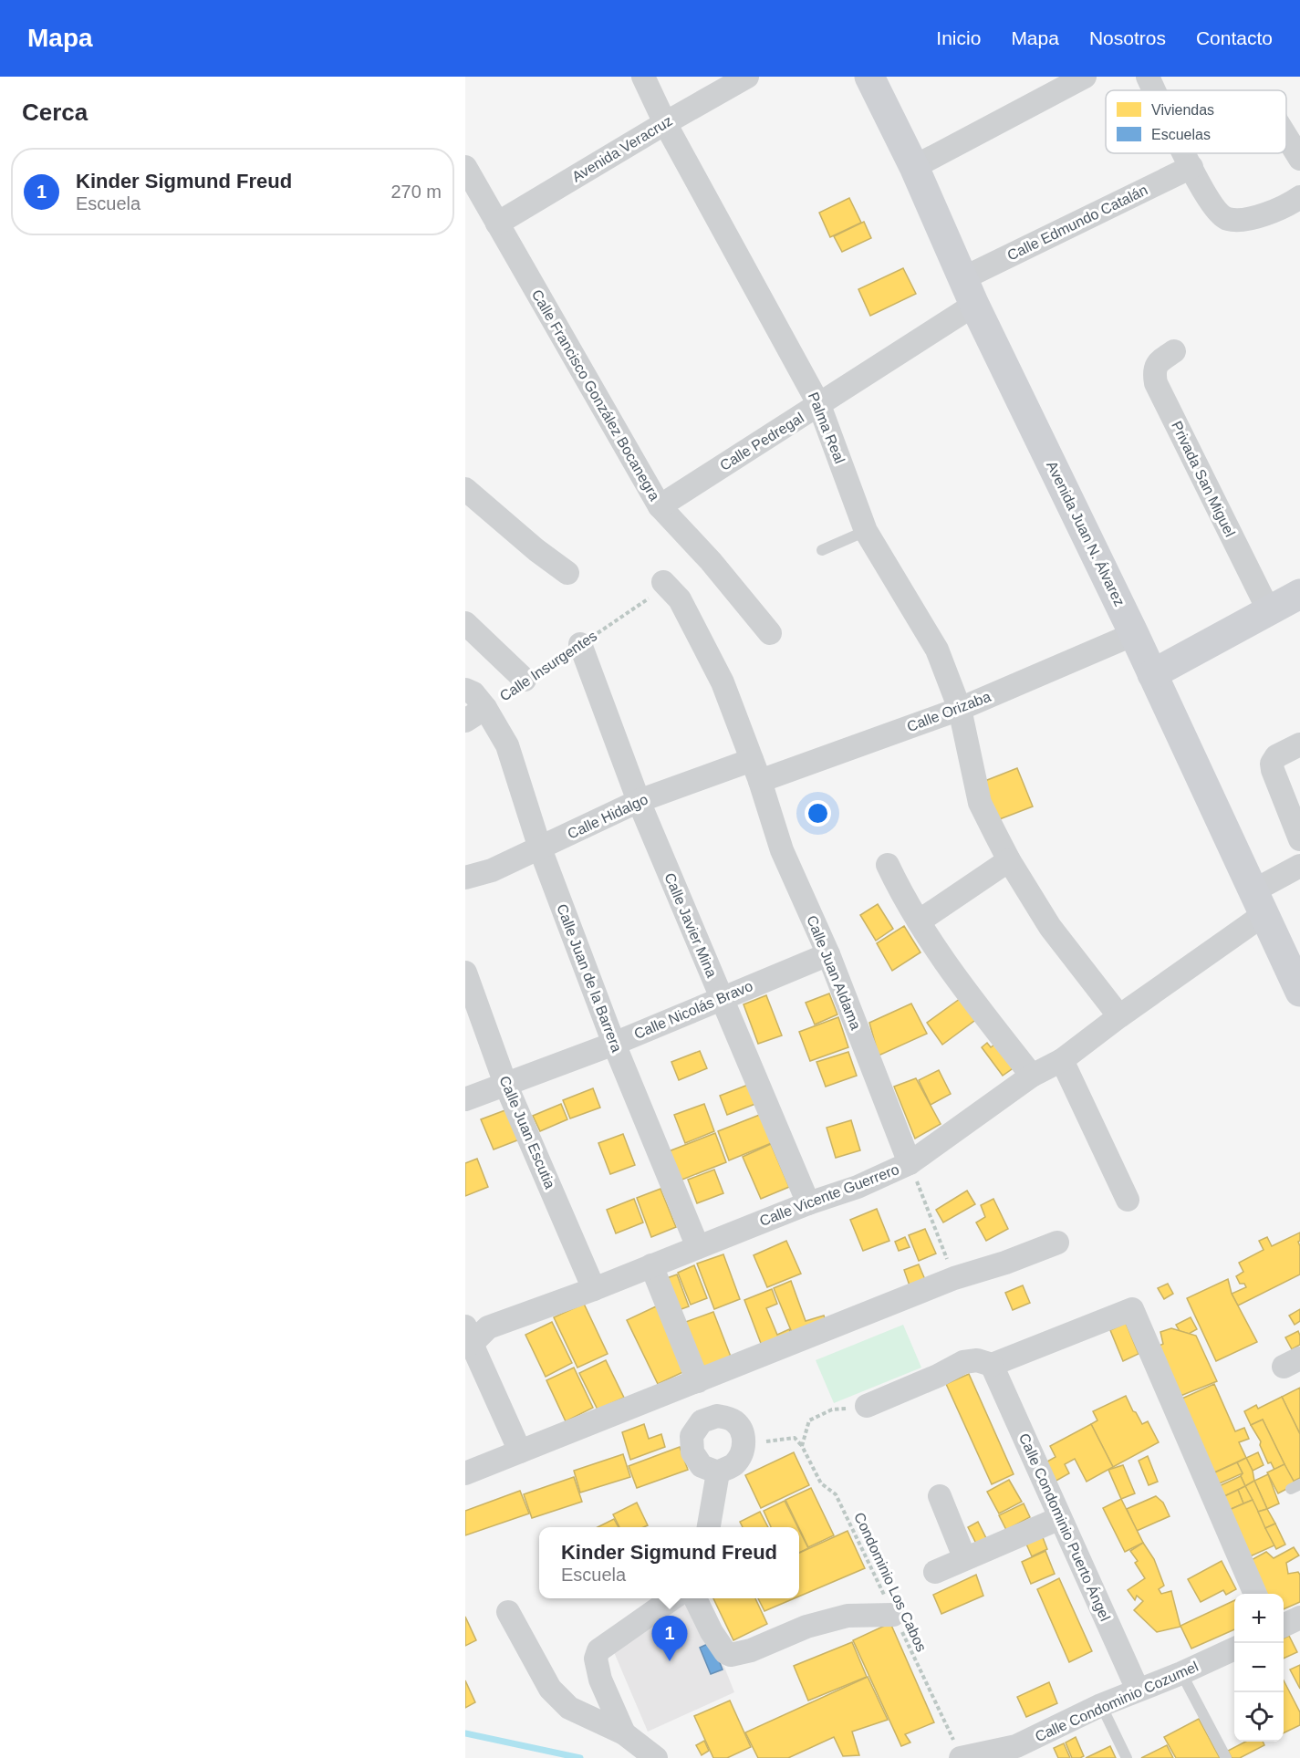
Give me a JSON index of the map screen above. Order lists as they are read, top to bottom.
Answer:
{
  "streets": {
    "main road": ["Avenida Juan N. Álvarez"],
    "street": [
      "Avenida Veracruz",
      "Calle Edmundo Catalán",
      "Calle Francisco González Bocanegra",
      "Palma Real",
      "Calle Pedregal",
      "Privada San Miguel",
      "Calle Insurgentes",
      "Calle Orizaba",
      "Calle Hidalgo",
      "Calle Javier Mina",
      "Calle Juan Aldama",
      "Calle Juan de la Barrera",
      "Calle Nicolás Bravo",
      "Calle Juan Escutia",
      "Calle Vicente Guerrero",
      "Calle Condominio Puerto Ángel",
      "Calle Condominio Cozumel"
    ],
    "path": ["Condominio Los Cabos"]
  },
  "crossings": [
    ["Avenida Veracruz", "Calle Francisco González Bocanegra"],
    ["Avenida Veracruz", "Palma Real"],
    ["Calle Edmundo Catalán", "Calle Pedregal"],
    ["Calle Edmundo Catalán", "Avenida Juan N. Álvarez"],
    ["Calle Francisco González Bocanegra", "Calle Pedregal"],
    ["Palma Real", "Calle Pedregal"],
    ["Palma Real", "Calle Orizaba"],
    ["Palma Real", "Calle Vicente Guerrero"],
    ["Calle Pedregal", "Avenida Juan N. Álvarez"],
    ["Avenida Juan N. Álvarez", "Calle Orizaba"],
    ["Avenida Juan N. Álvarez", "Calle Vicente Guerrero"],
    ["Calle Insurgentes", "Calle Javier Mina"],
    ["Calle Insurgentes", "Calle Juan de la Barrera"],
    ["Calle Orizaba", "Calle Hidalgo"],
    ["Calle Orizaba", "Calle Juan Aldama"],
    ["Calle Hidalgo", "Calle Javier Mina"],
    ["Calle Hidalgo", "Calle Juan Aldama"],
    ["Calle Hidalgo", "Calle Juan de la Barrera"],
    ["Calle Javier Mina", "Calle Nicolás Bravo"],
    ["Calle Javier Mina", "Calle Vicente Guerrero"],
    ["Calle Juan Aldama", "Calle Nicolás Bravo"],
    ["Calle Juan Aldama", "Calle Vicente Guerrero"],
    ["Calle Juan de la Barrera", "Calle Nicolás Bravo"],
    ["Calle Juan de la Barrera", "Calle Vicente Guerrero"],
    ["Calle Nicolás Bravo", "Calle Juan Escutia"],
    ["Calle Juan Escutia", "Calle Vicente Guerrero"],
    ["Calle Condominio Puerto Ángel", "Calle Condominio Cozumel"],
    ["Condominio Los Cabos", "Calle Condominio Cozumel"]
  ],
  "legend": ["Viviendas", "Escuelas"],
  "page": {
    "header": "Mapa",
    "nav": [
      "Inicio",
      "Mapa",
      "Nosotros",
      "Contacto"
    ],
    "heading": "Cerca",
    "list": [
      {
        "mark": "1",
        "name": "Kinder Sigmund Freud",
        "note": "Escuela",
        "value": "270 m"
      }
    ],
    "popup": ["Kinder Sigmund Freud", "Escuela"],
    "map_buttons": ["+", "−"],
    "pins": "1"
  }
}
